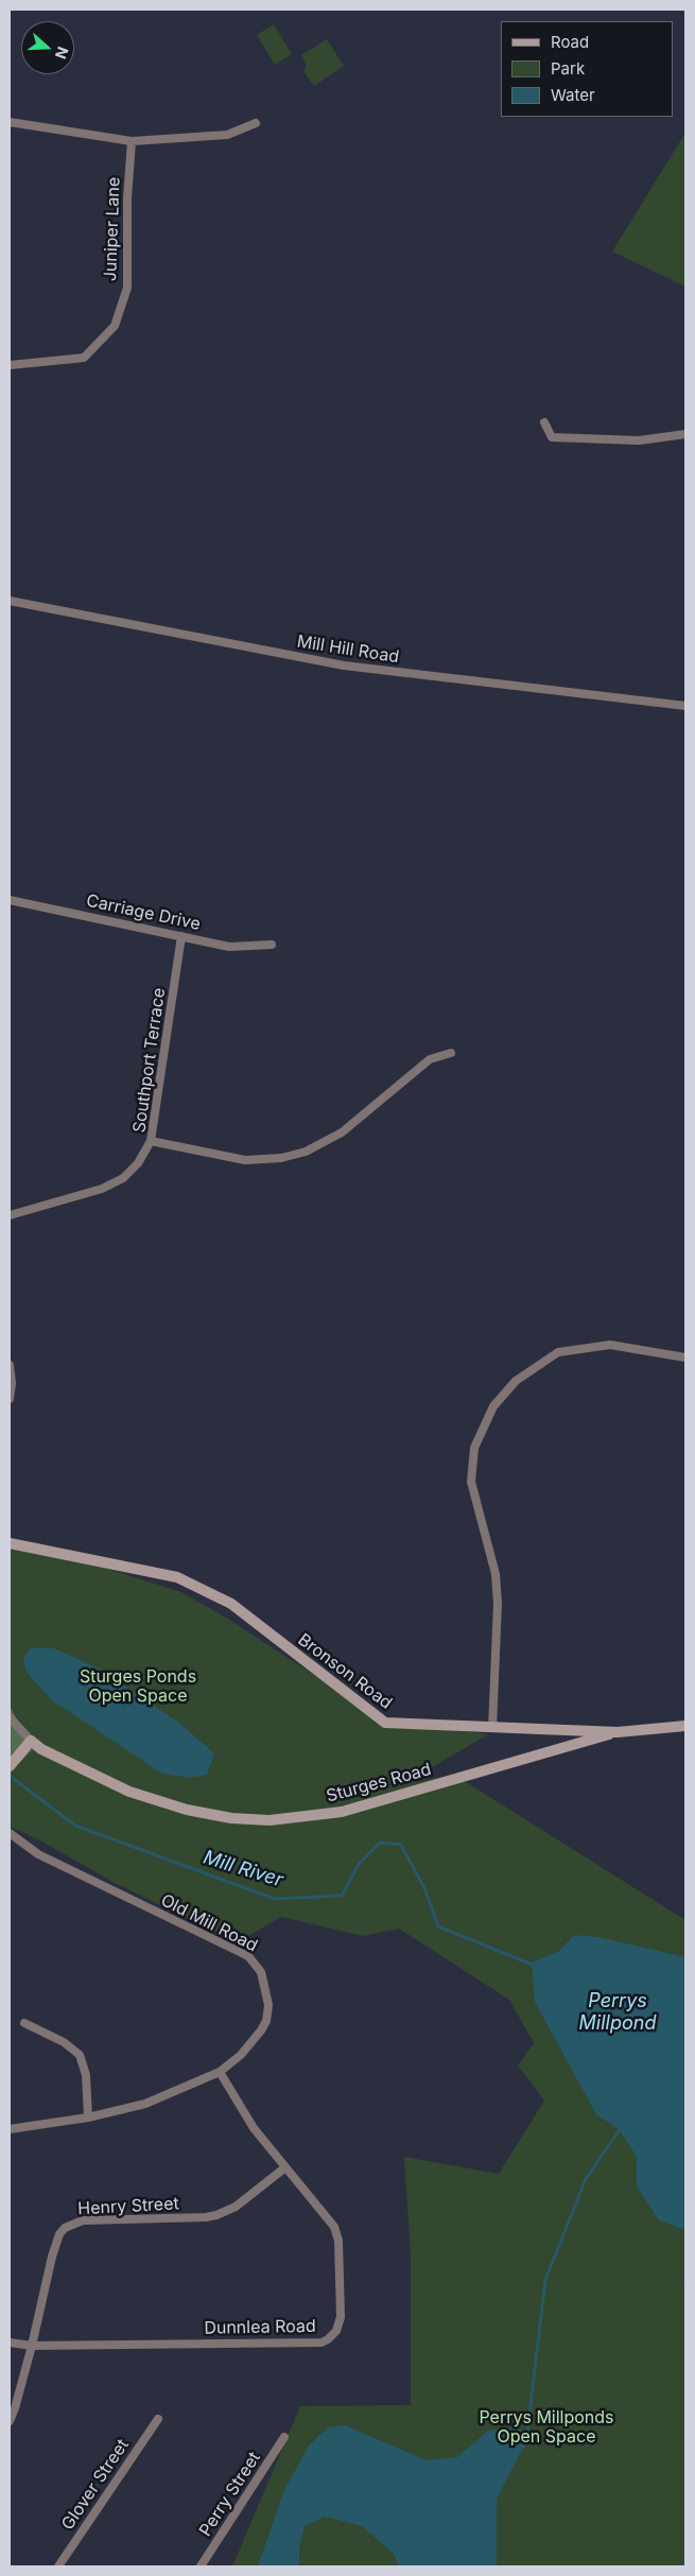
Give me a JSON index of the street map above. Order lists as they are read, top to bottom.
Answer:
{
  "streets": {
    "main road": ["Bronson Road", "Sturges Road"],
    "street": [
      "Juniper Lane",
      "Mill Hill Road",
      "Carriage Drive",
      "Southport Terrace",
      "Old Mill Road",
      "Henry Street",
      "Dunnlea Road",
      "Glover Street",
      "Perry Street"
    ]
  },
  "crossings": [
    ["Carriage Drive", "Southport Terrace"],
    ["Bronson Road", "Sturges Road"],
    ["Old Mill Road", "Dunnlea Road"],
    ["Henry Street", "Dunnlea Road"]
  ],
  "water": ["Mill River", "Perrys Millpond"],
  "parks": ["Sturges Ponds Open Space", "Perrys Millponds Open Space"],
  "legend": ["Road", "Park", "Water"],
  "north": "right"
}
